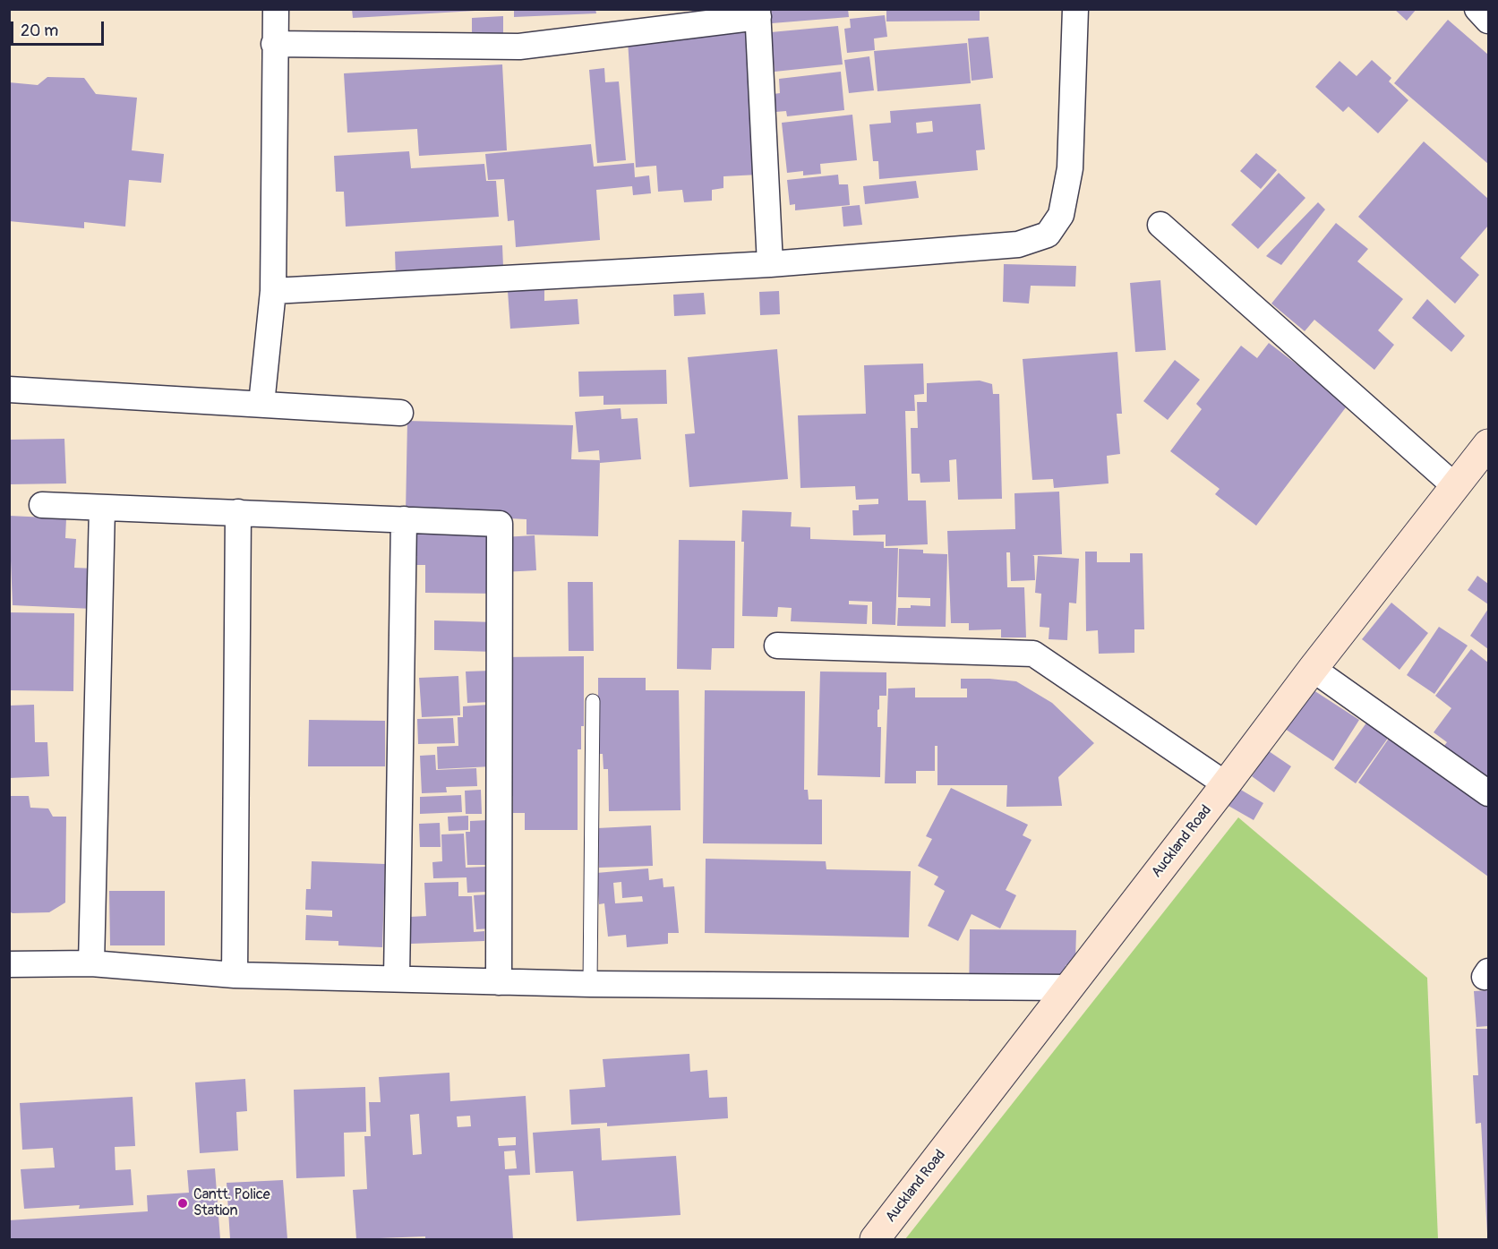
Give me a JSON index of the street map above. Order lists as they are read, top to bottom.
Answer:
{
  "streets": {
    "street": ["Auckland Road"]
  },
  "places": ["Cantt. Police Station"],
  "scale_bar": "20 m"
}
